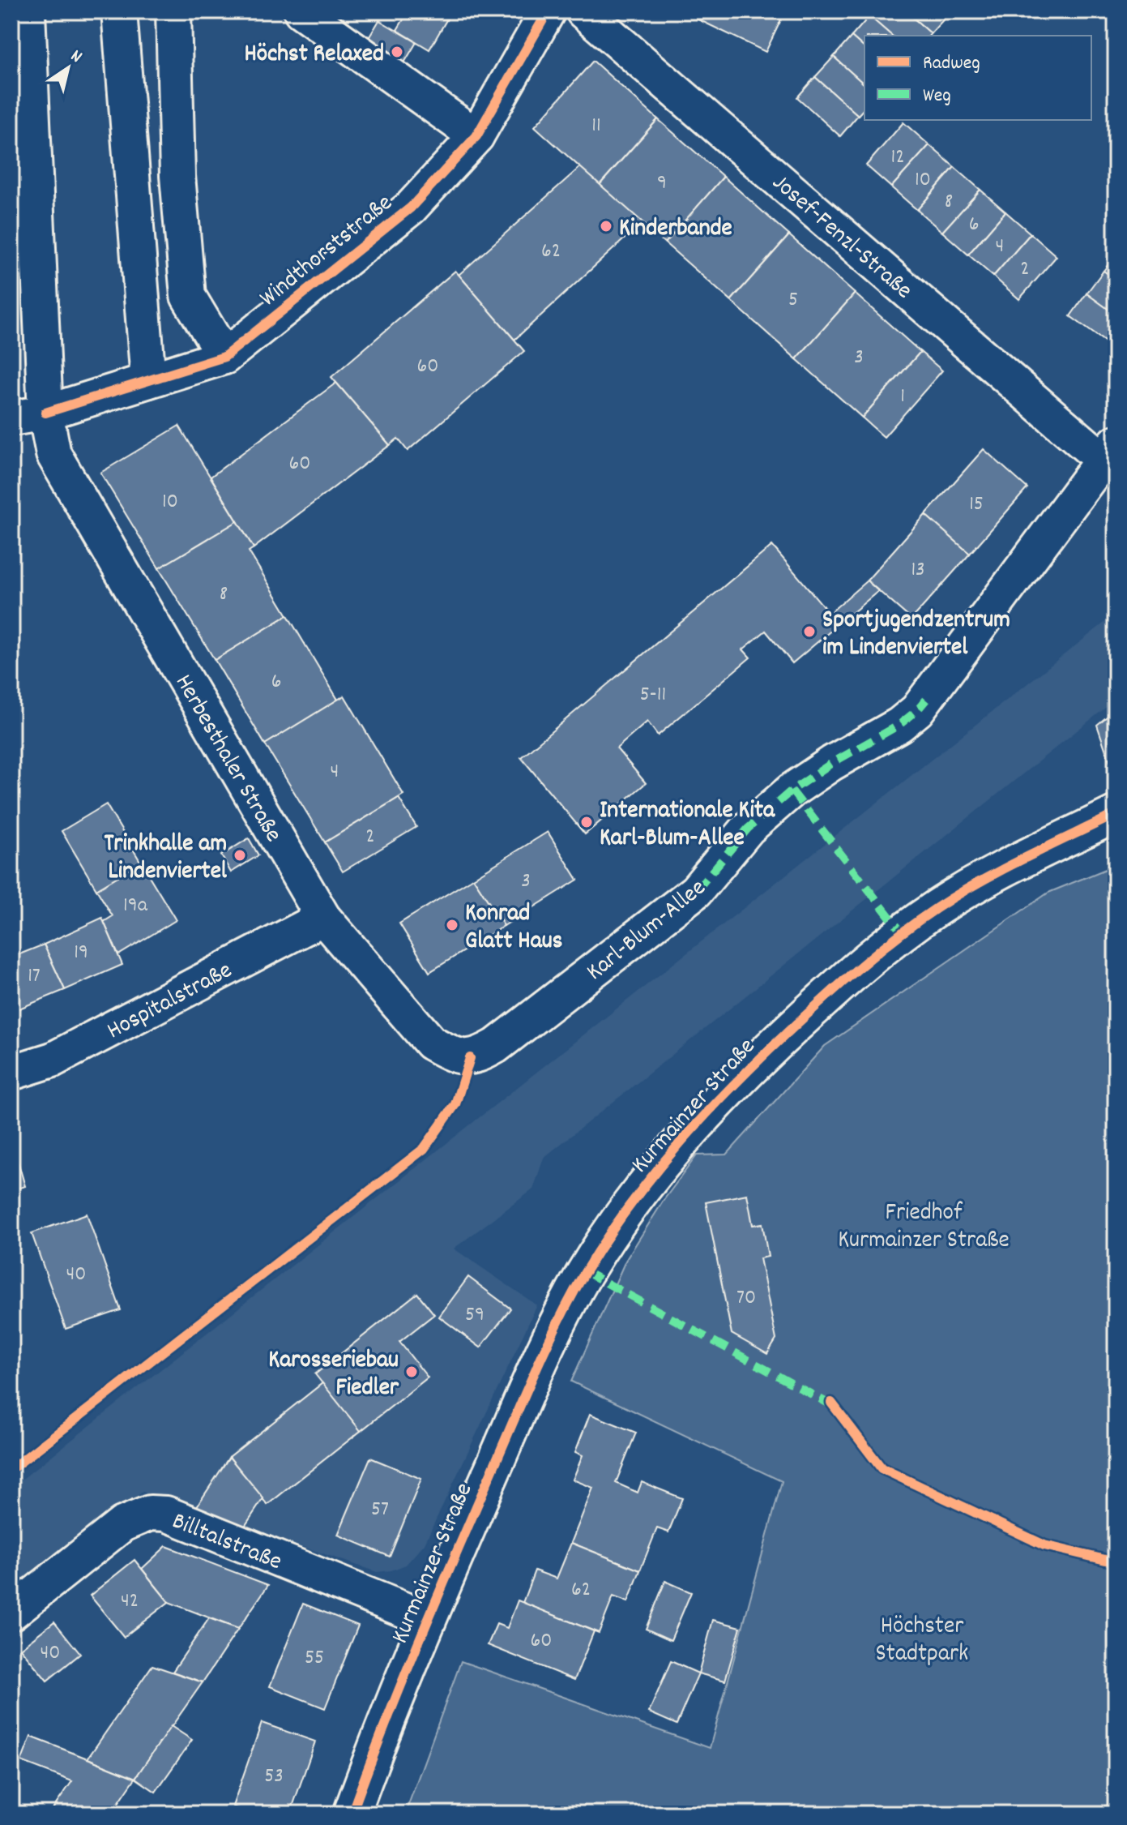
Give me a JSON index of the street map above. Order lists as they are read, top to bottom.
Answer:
{
  "streets": {
    "main road": ["Kurmainzer Straße"],
    "street": [
      "Josef-Fenzl-Straße",
      "Windthorststraße",
      "Herbesthaler Straße",
      "Karl-Blum-Allee",
      "Hospitalstraße",
      "Billtalstraße"
    ]
  },
  "crossings": [
    ["Josef-Fenzl-Straße", "Karl-Blum-Allee"],
    ["Windthorststraße", "Herbesthaler Straße"],
    ["Herbesthaler Straße", "Karl-Blum-Allee"],
    ["Herbesthaler Straße", "Hospitalstraße"],
    ["Kurmainzer Straße", "Billtalstraße"]
  ],
  "parks": ["Friedhof Kurmainzer Straße", "Höchster Stadtpark"],
  "places": [
    "Höchst Relaxed",
    "Kinderbande",
    "Sportjugendzentrum im Lindenviertel",
    "Internationale Kita Karl-Blum-Allee",
    "Trinkhalle am Lindenviertel",
    "Konrad Glatt Haus",
    "Karosseriebau Fiedler"
  ],
  "house_numbers": [
    "11",
    "12",
    "10",
    "9",
    "8",
    "6",
    "4",
    "62",
    "2",
    "5",
    "3",
    "60",
    "1",
    "60",
    "10",
    "15",
    "13",
    "8",
    "6",
    "5-11",
    "4",
    "2",
    "3",
    "19a",
    "19",
    "17",
    "40",
    "70",
    "59",
    "57",
    "62",
    "42",
    "60",
    "40",
    "55",
    "53"
  ],
  "legend": ["Radweg", "Weg"],
  "north": "top right"
}
